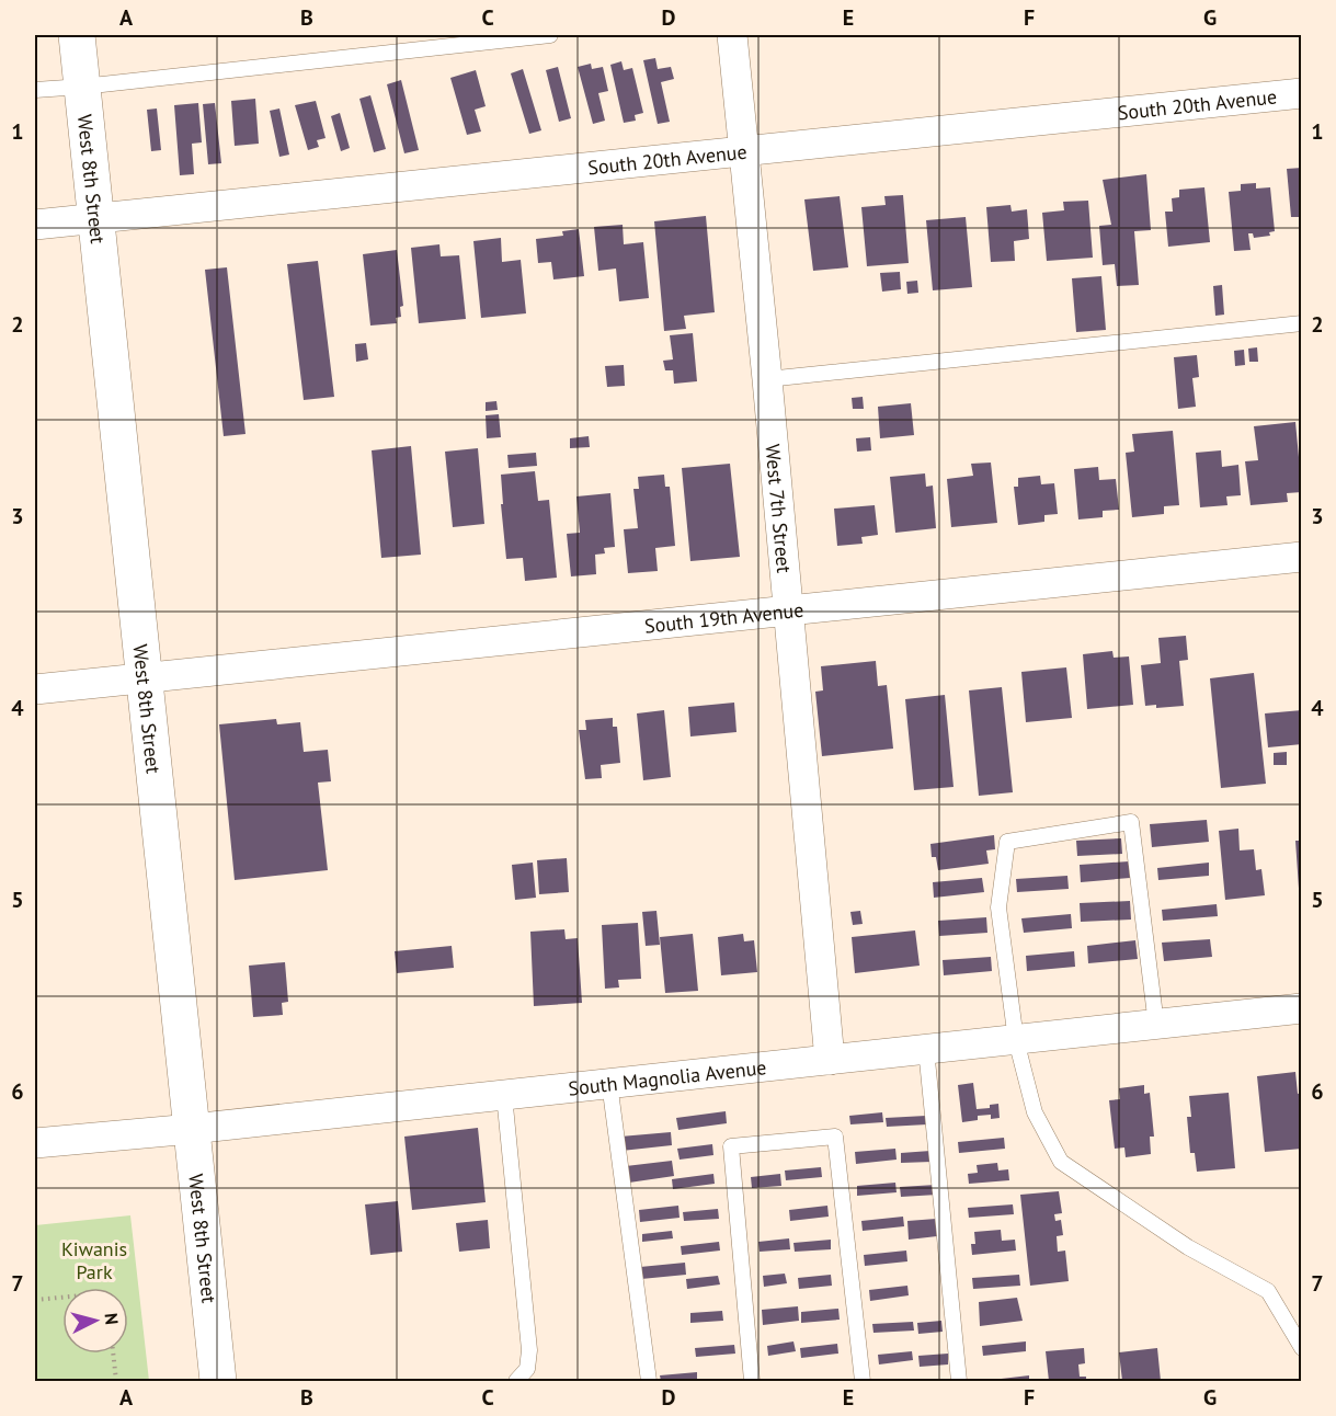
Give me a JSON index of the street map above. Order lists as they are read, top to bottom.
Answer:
{
  "streets": {
    "main road": ["West 8th Street"],
    "street": [
      "South 20th Avenue",
      "West 7th Street",
      "South 19th Avenue",
      "South Magnolia Avenue"
    ]
  },
  "crossings": [
    ["South 20th Avenue", "West 8th Street"],
    ["South 20th Avenue", "West 7th Street"],
    ["West 8th Street", "South 19th Avenue"],
    ["West 8th Street", "South Magnolia Avenue"],
    ["West 7th Street", "South 19th Avenue"],
    ["West 7th Street", "South Magnolia Avenue"]
  ],
  "parks": ["Kiwanis Park"],
  "north": "right",
  "grid": {
    "columns": [
      "A",
      "B",
      "C",
      "D",
      "E",
      "F",
      "G"
    ],
    "rows": [
      "1",
      "2",
      "3",
      "4",
      "5",
      "6",
      "7"
    ]
  }
}
